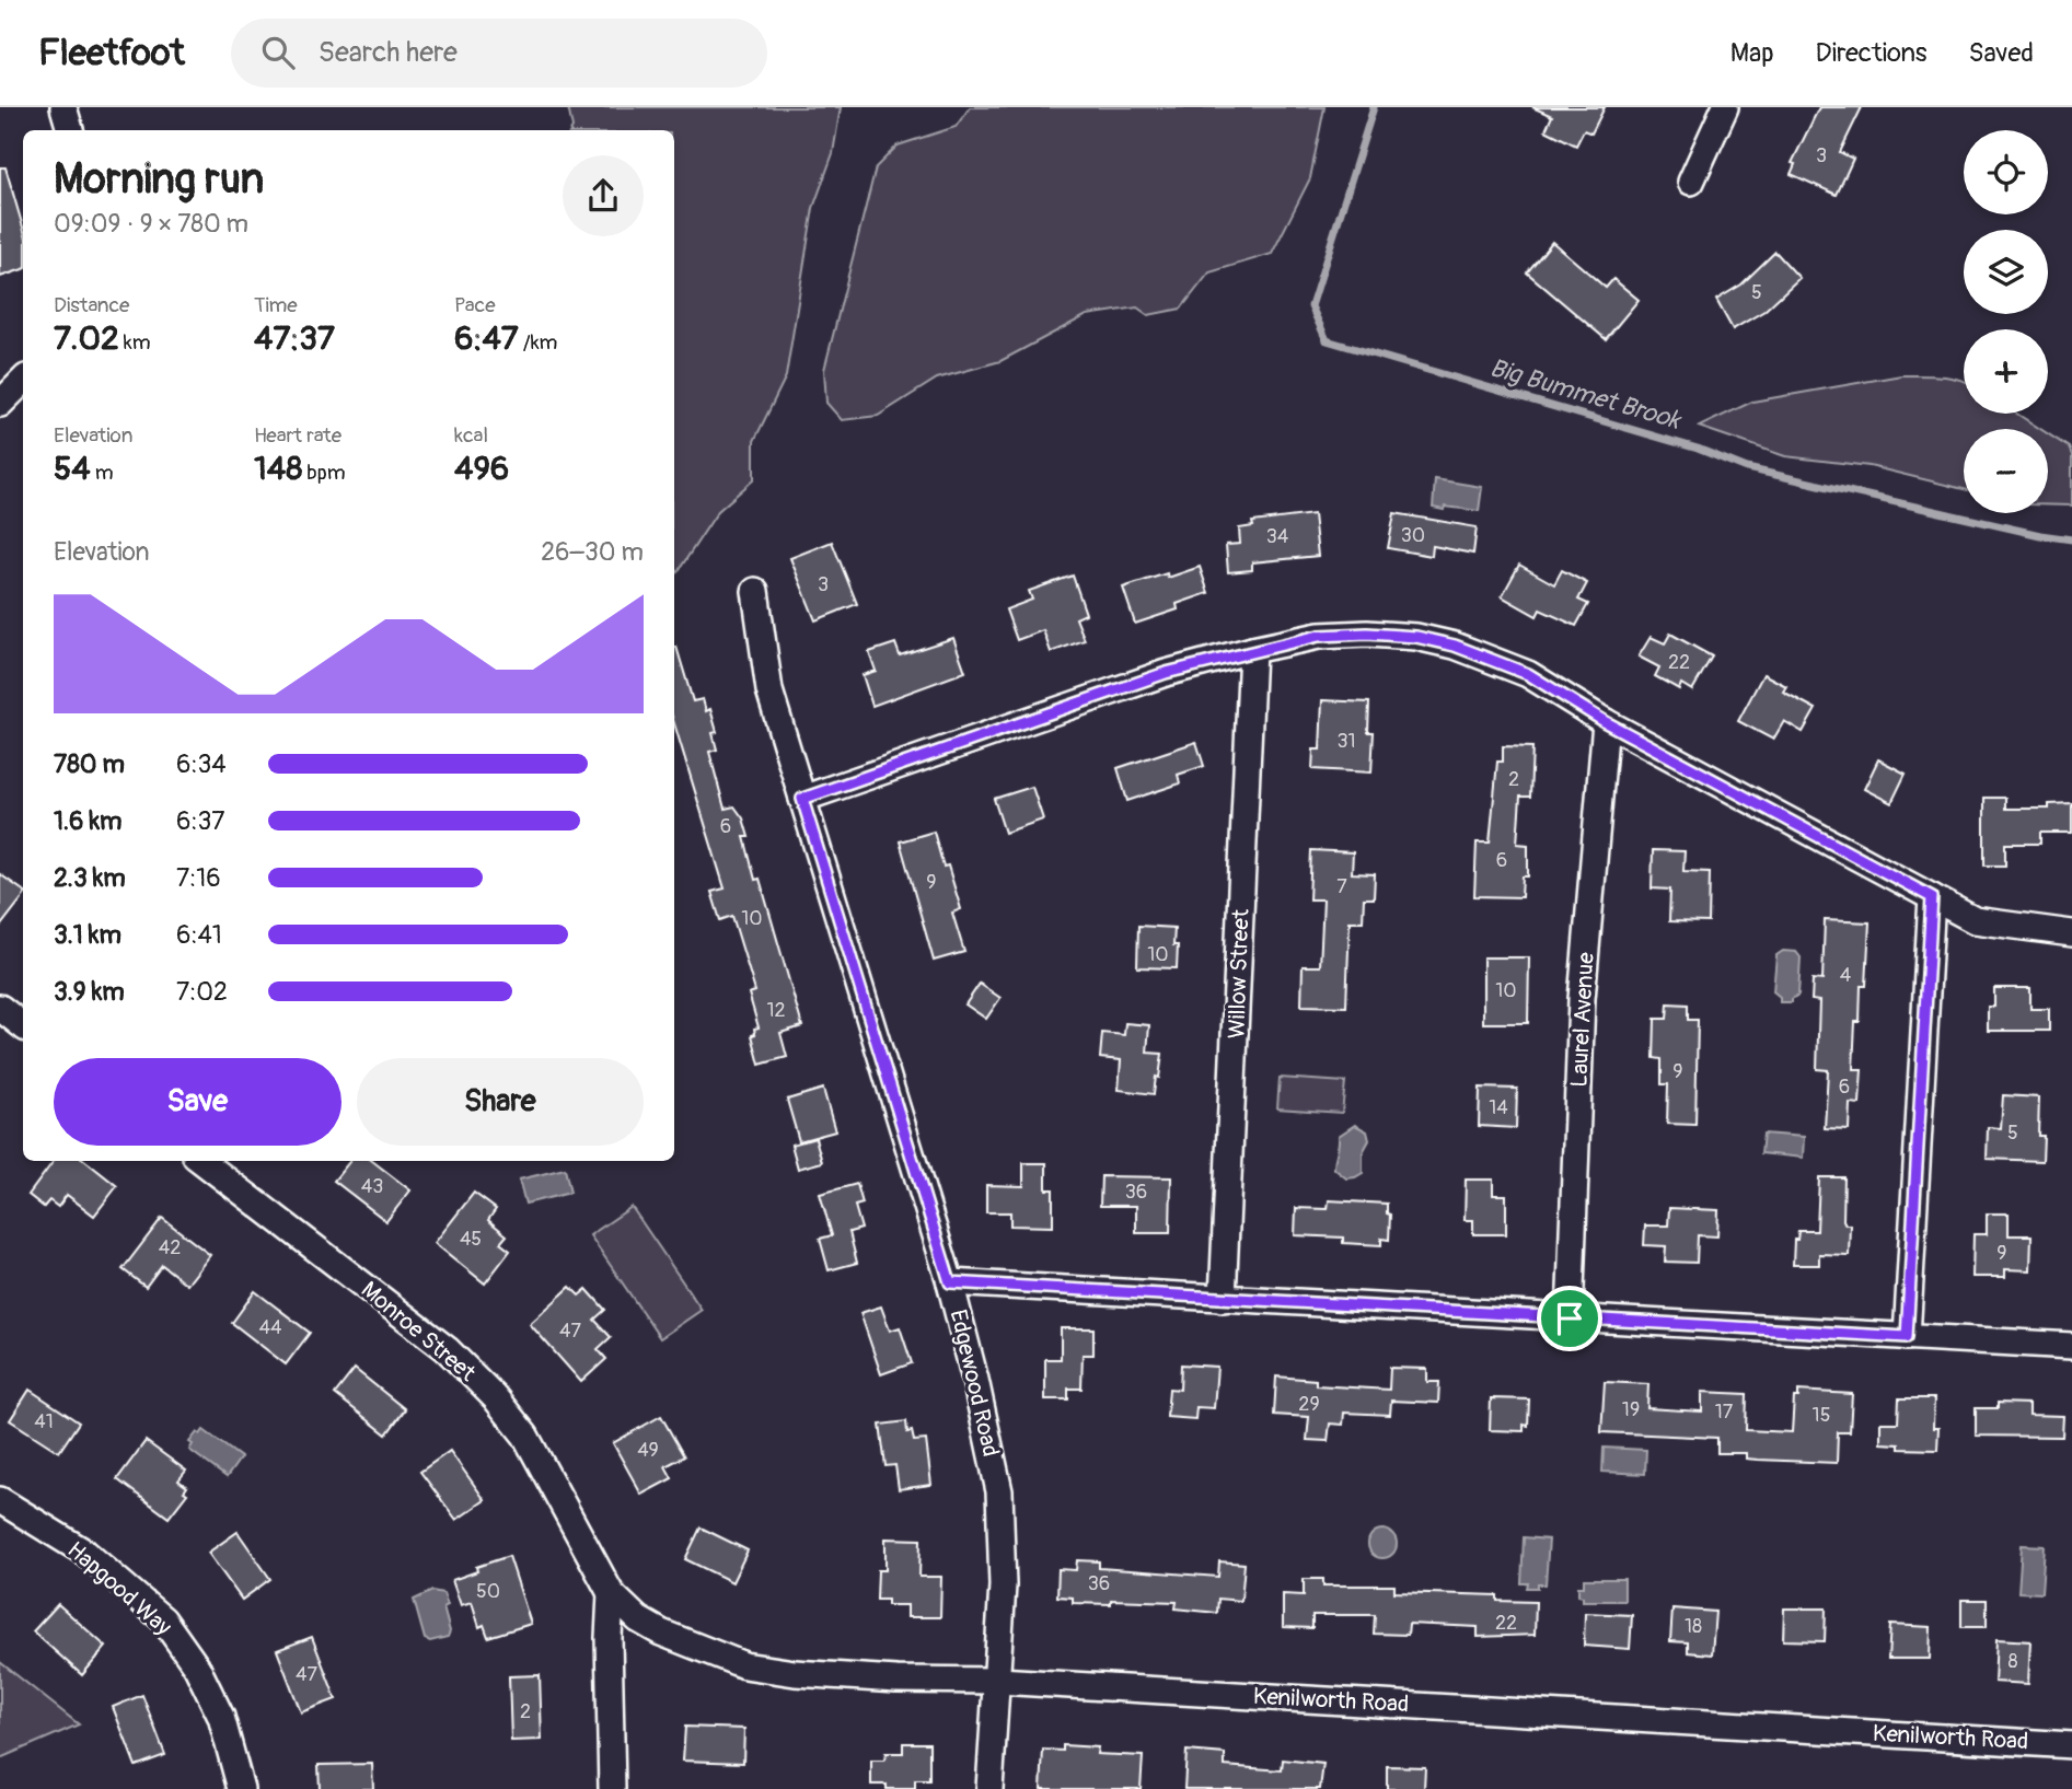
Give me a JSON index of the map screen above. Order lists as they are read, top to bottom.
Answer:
{
  "streets": {
    "street": [
      "Willow Street",
      "Laurel Avenue",
      "Monroe Street",
      "Edgewood Road",
      "Hapgood Way",
      "Kenilworth Road"
    ]
  },
  "crossings": [
    ["Monroe Street", "Kenilworth Road"],
    ["Edgewood Road", "Kenilworth Road"]
  ],
  "water": ["Big Bummet Brook"],
  "house_numbers": [
    "3",
    "5",
    "30",
    "34",
    "3",
    "22",
    "31",
    "2",
    "6",
    "6",
    "9",
    "7",
    "10",
    "10",
    "4",
    "10",
    "12",
    "9",
    "6",
    "14",
    "5",
    "43",
    "36",
    "45",
    "42",
    "9",
    "44",
    "47",
    "29",
    "19",
    "17",
    "15",
    "41",
    "49",
    "36",
    "50",
    "22",
    "18",
    "8",
    "47",
    "2"
  ],
  "page": {
    "header": "Fleetfoot",
    "search": "Search here",
    "nav": ["Map", "Directions", "Saved"],
    "map_buttons": ["+", "−"],
    "heading": ["Morning run", "09:09 · 9 × 780 m"],
    "stats": [
      ["Distance", "7.02 km"],
      ["Time", "47:37"],
      ["Pace", "6:47 /km"],
      ["Elevation", "54 m"],
      ["Heart rate", "148 bpm"],
      ["kcal", "496"]
    ],
    "chart": ["Elevation", "26–30 m"],
    "list": [
      {
        "name": "780 m",
        "note": "6:34"
      },
      {
        "name": "1.6 km",
        "note": "6:37"
      },
      {
        "name": "2.3 km",
        "note": "7:16"
      },
      {
        "name": "3.1 km",
        "note": "6:41"
      },
      {
        "name": "3.9 km",
        "note": "7:02"
      }
    ],
    "buttons": ["Save", "Share"]
  }
}
